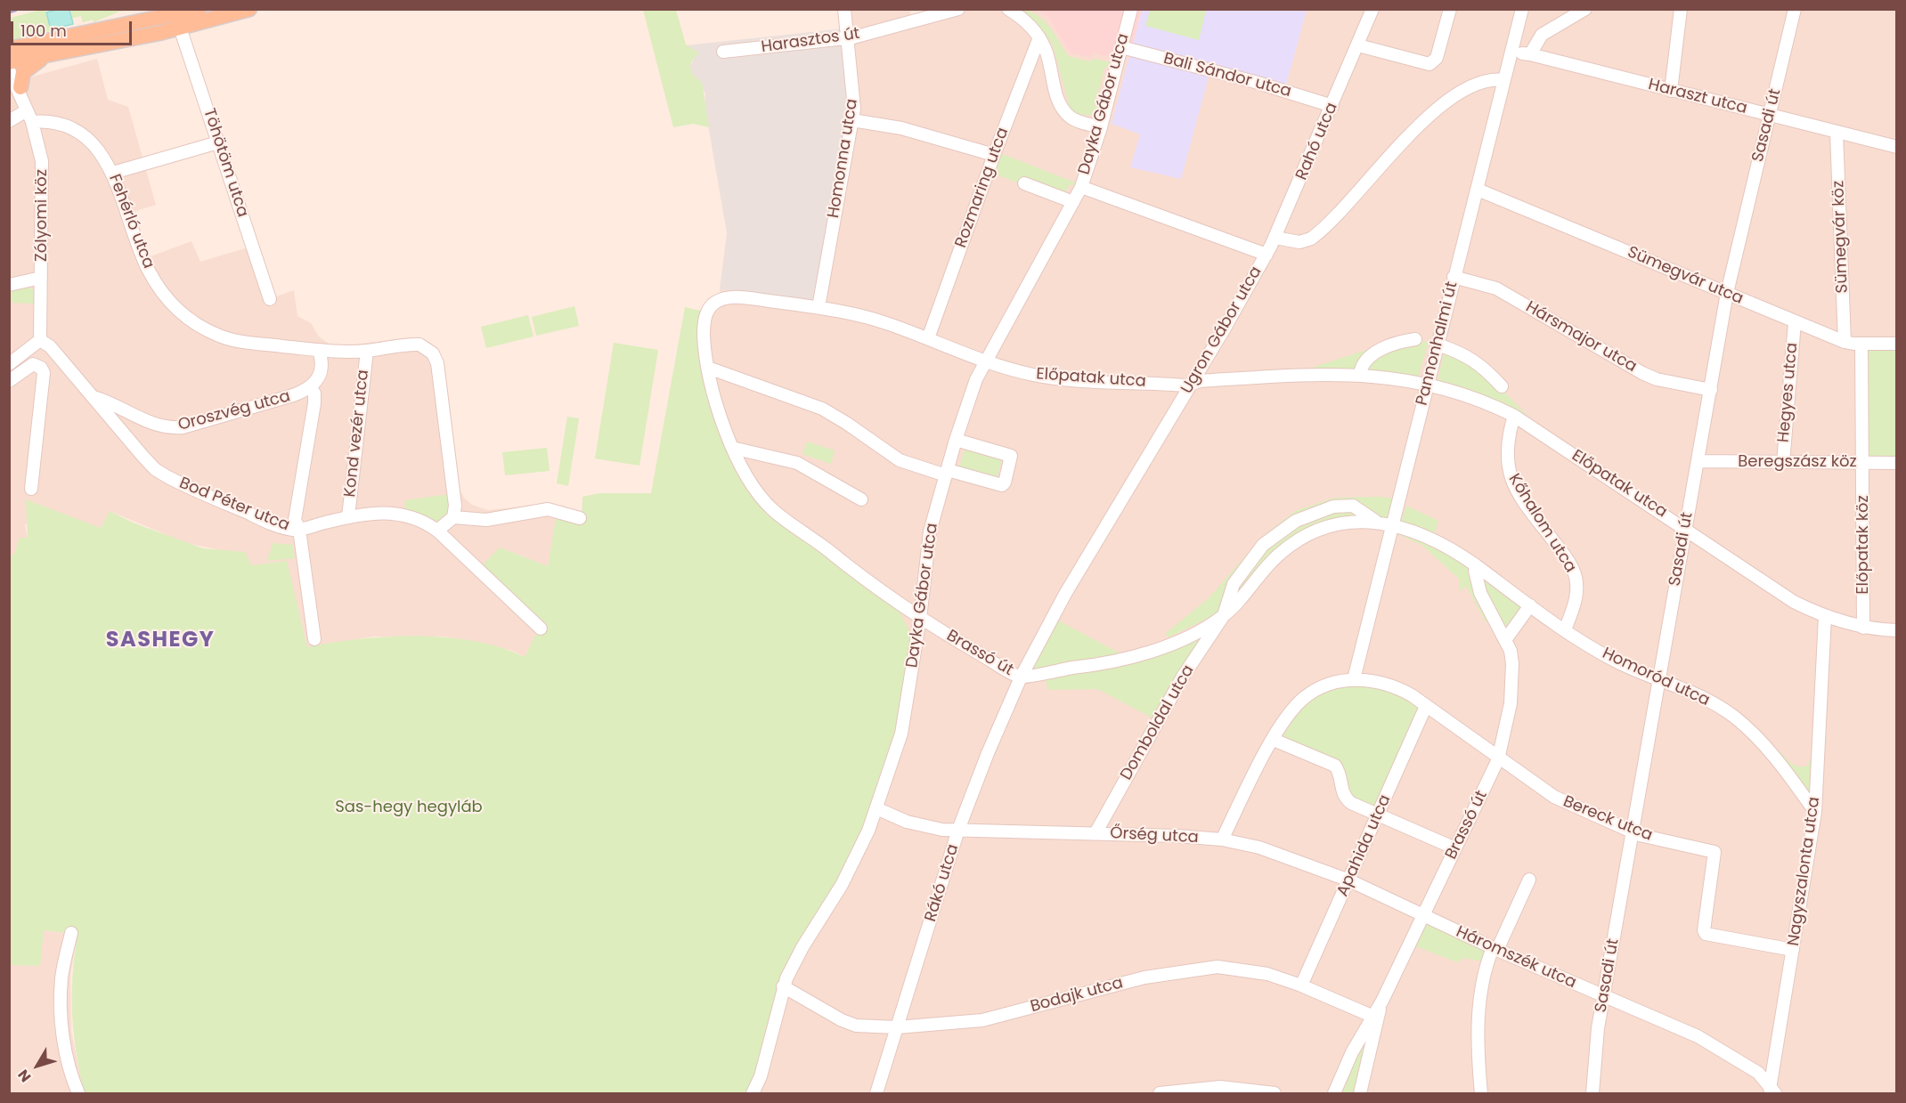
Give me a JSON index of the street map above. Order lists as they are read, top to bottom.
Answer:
{
  "streets": {
    "street": [
      "Harasztos út",
      "Bali Sándor utca",
      "Haraszt utca",
      "Dayka Gábor utca",
      "Sasadi út",
      "Rahó utca",
      "Homonna utca",
      "Töhötöm utca",
      "Rozmaring utca",
      "Zólyomi köz",
      "Fehérló utca",
      "Sümegvár köz",
      "Sümegvár utca",
      "Ugron Gábor utca",
      "Hársmajor utca",
      "Pannonhalmi út",
      "Előpatak utca",
      "Hegyes utca",
      "Oroszvég utca",
      "Kond vezér utca",
      "Beregszász köz",
      "Bod Péter utca",
      "Kőhalom utca",
      "Előpatak köz",
      "Brassó út",
      "Homoród utca",
      "Domboldal utca",
      "Bereck utca",
      "Őrség utca",
      "Apahida utca",
      "Nagyszalonta utca",
      "Rákó utca",
      "Háromszék utca",
      "Bodajk utca"
    ]
  },
  "crossings": [
    ["Harasztos út", "Homonna utca"],
    ["Bali Sándor utca", "Dayka Gábor utca"],
    ["Bali Sándor utca", "Rahó utca"],
    ["Haraszt utca", "Sasadi út"],
    ["Haraszt utca", "Sümegvár köz"],
    ["Dayka Gábor utca", "Előpatak utca"],
    ["Dayka Gábor utca", "Brassó út"],
    ["Dayka Gábor utca", "Őrség utca"],
    ["Dayka Gábor utca", "Bodajk utca"],
    ["Sasadi út", "Sümegvár utca"],
    ["Sasadi út", "Hársmajor utca"],
    ["Sasadi út", "Előpatak utca"],
    ["Sasadi út", "Beregszász köz"],
    ["Sasadi út", "Homoród utca"],
    ["Sasadi út", "Bereck utca"],
    ["Sasadi út", "Háromszék utca"],
    ["Rahó utca", "Ugron Gábor utca"],
    ["Homonna utca", "Előpatak utca"],
    ["Rozmaring utca", "Előpatak utca"],
    ["Zólyomi köz", "Fehérló utca"],
    ["Zólyomi köz", "Bod Péter utca"],
    ["Fehérló utca", "Oroszvég utca"],
    ["Sümegvár köz", "Sümegvár utca"],
    ["Sümegvár utca", "Pannonhalmi út"],
    ["Sümegvár utca", "Hegyes utca"],
    ["Sümegvár utca", "Előpatak köz"],
    ["Ugron Gábor utca", "Előpatak utca"],
    ["Ugron Gábor utca", "Brassó út"],
    ["Ugron Gábor utca", "Rákó utca"],
    ["Hársmajor utca", "Pannonhalmi út"],
    ["Pannonhalmi út", "Előpatak utca"],
    ["Pannonhalmi út", "Brassó út"],
    ["Pannonhalmi út", "Bereck utca"],
    ["Előpatak utca", "Kőhalom utca"],
    ["Előpatak utca", "Előpatak köz"],
    ["Előpatak utca", "Brassó út"],
    ["Előpatak utca", "Nagyszalonta utca"],
    ["Hegyes utca", "Beregszász köz"],
    ["Oroszvég utca", "Bod Péter utca"],
    ["Kond vezér utca", "Bod Péter utca"],
    ["Beregszász köz", "Előpatak köz"],
    ["Kőhalom utca", "Homoród utca"],
    ["Brassó út", "Homoród utca"],
    ["Brassó út", "Domboldal utca"],
    ["Brassó út", "Bereck utca"],
    ["Brassó út", "Őrség utca"],
    ["Brassó út", "Rákó utca"],
    ["Brassó út", "Háromszék utca"],
    ["Brassó út", "Bodajk utca"],
    ["Homoród utca", "Nagyszalonta utca"],
    ["Domboldal utca", "Őrség utca"],
    ["Bereck utca", "Apahida utca"],
    ["Bereck utca", "Nagyszalonta utca"],
    ["Őrség utca", "Apahida utca"],
    ["Őrség utca", "Rákó utca"],
    ["Őrség utca", "Háromszék utca"],
    ["Apahida utca", "Bodajk utca"],
    ["Nagyszalonta utca", "Háromszék utca"],
    ["Rákó utca", "Bodajk utca"]
  ],
  "districts": ["SASHEGY"],
  "parks": ["Sas-hegy hegyláb"],
  "scale_bar": "100 m",
  "north": "bottom left"
}
